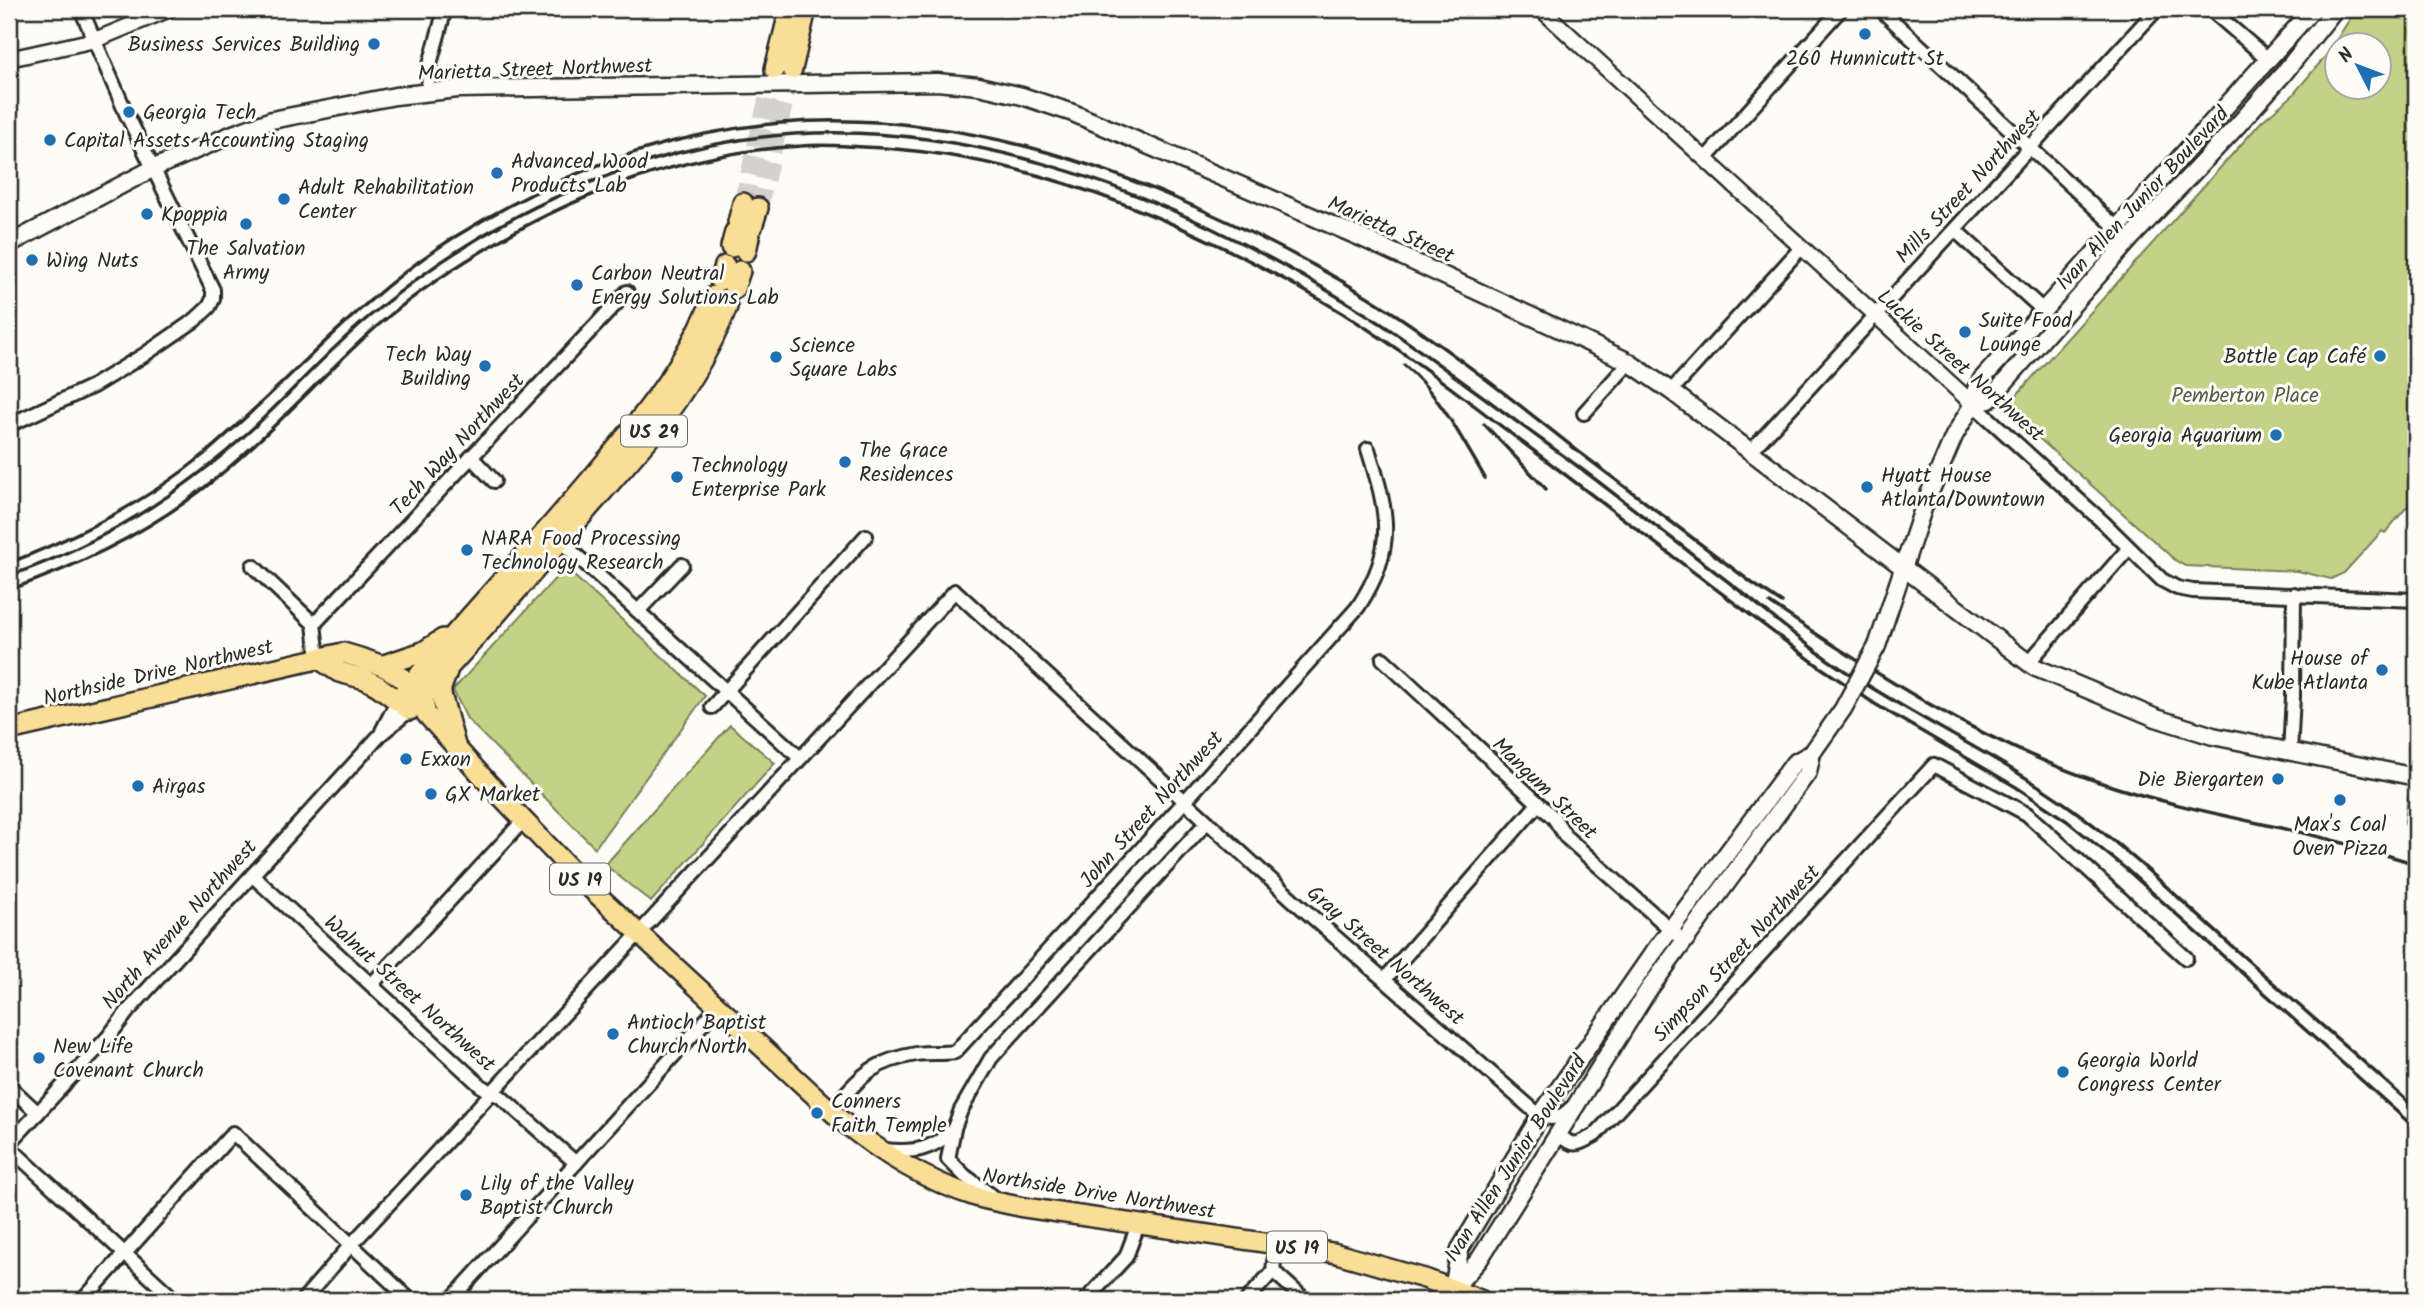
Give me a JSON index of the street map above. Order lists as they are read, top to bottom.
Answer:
{
  "streets": {
    "highway": [
      "US 29",
      "Northside Drive Northwest",
      "US 19",
      "North Avenue Northwest"
    ],
    "main road": ["Marietta Street Northwest", "Ivan Allen Junior Boulevard", "Marietta Street"],
    "street": [
      "Mills Street Northwest",
      "Luckie Street Northwest",
      "Tech Way Northwest",
      "Mangum Street",
      "John Street Northwest",
      "Simpson Street Northwest",
      "Gray Street Northwest",
      "Walnut Street Northwest"
    ]
  },
  "crossings": [
    ["Marietta Street Northwest", "Marietta Street"],
    ["Mills Street Northwest", "Marietta Street"],
    ["Mills Street Northwest", "Luckie Street Northwest"],
    ["Ivan Allen Junior Boulevard", "Marietta Street"],
    ["Ivan Allen Junior Boulevard", "Luckie Street Northwest"],
    ["Ivan Allen Junior Boulevard", "Northside Drive Northwest"],
    ["Ivan Allen Junior Boulevard", "Mangum Street"],
    ["Ivan Allen Junior Boulevard", "Simpson Street Northwest"],
    ["Ivan Allen Junior Boulevard", "Gray Street Northwest"],
    ["Northside Drive Northwest", "John Street Northwest"],
    ["Northside Drive Northwest", "North Avenue Northwest"],
    ["John Street Northwest", "Gray Street Northwest"],
    ["North Avenue Northwest", "Walnut Street Northwest"]
  ],
  "parks": ["Pemberton Place"],
  "places": [
    "260 Hunnicutt St",
    "Business Services Building",
    "Georgia Tech",
    "Capital Assets Accounting Staging",
    "Advanced Wood Products Lab",
    "Adult Rehabilitation Center",
    "Kpoppia",
    "The Salvation Army",
    "Wing Nuts",
    "Carbon Neutral Energy Solutions Lab",
    "Suite Food Lounge",
    "Bottle Cap Café",
    "Science Square Labs",
    "Tech Way Building",
    "Georgia Aquarium",
    "The Grace Residences",
    "Technology Enterprise Park",
    "Hyatt House Atlanta/Downtown",
    "NARA Food Processing Technology Research",
    "House of Kube Atlanta",
    "Exxon",
    "Die Biergarten",
    "Airgas",
    "GX Market",
    "Max's Coal Oven Pizza",
    "Antioch Baptist Church North",
    "New Life Covenant Church",
    "Georgia World Congress Center",
    "Conners Faith Temple",
    "Lily of the Valley Baptist Church"
  ],
  "north": "top left"
}
